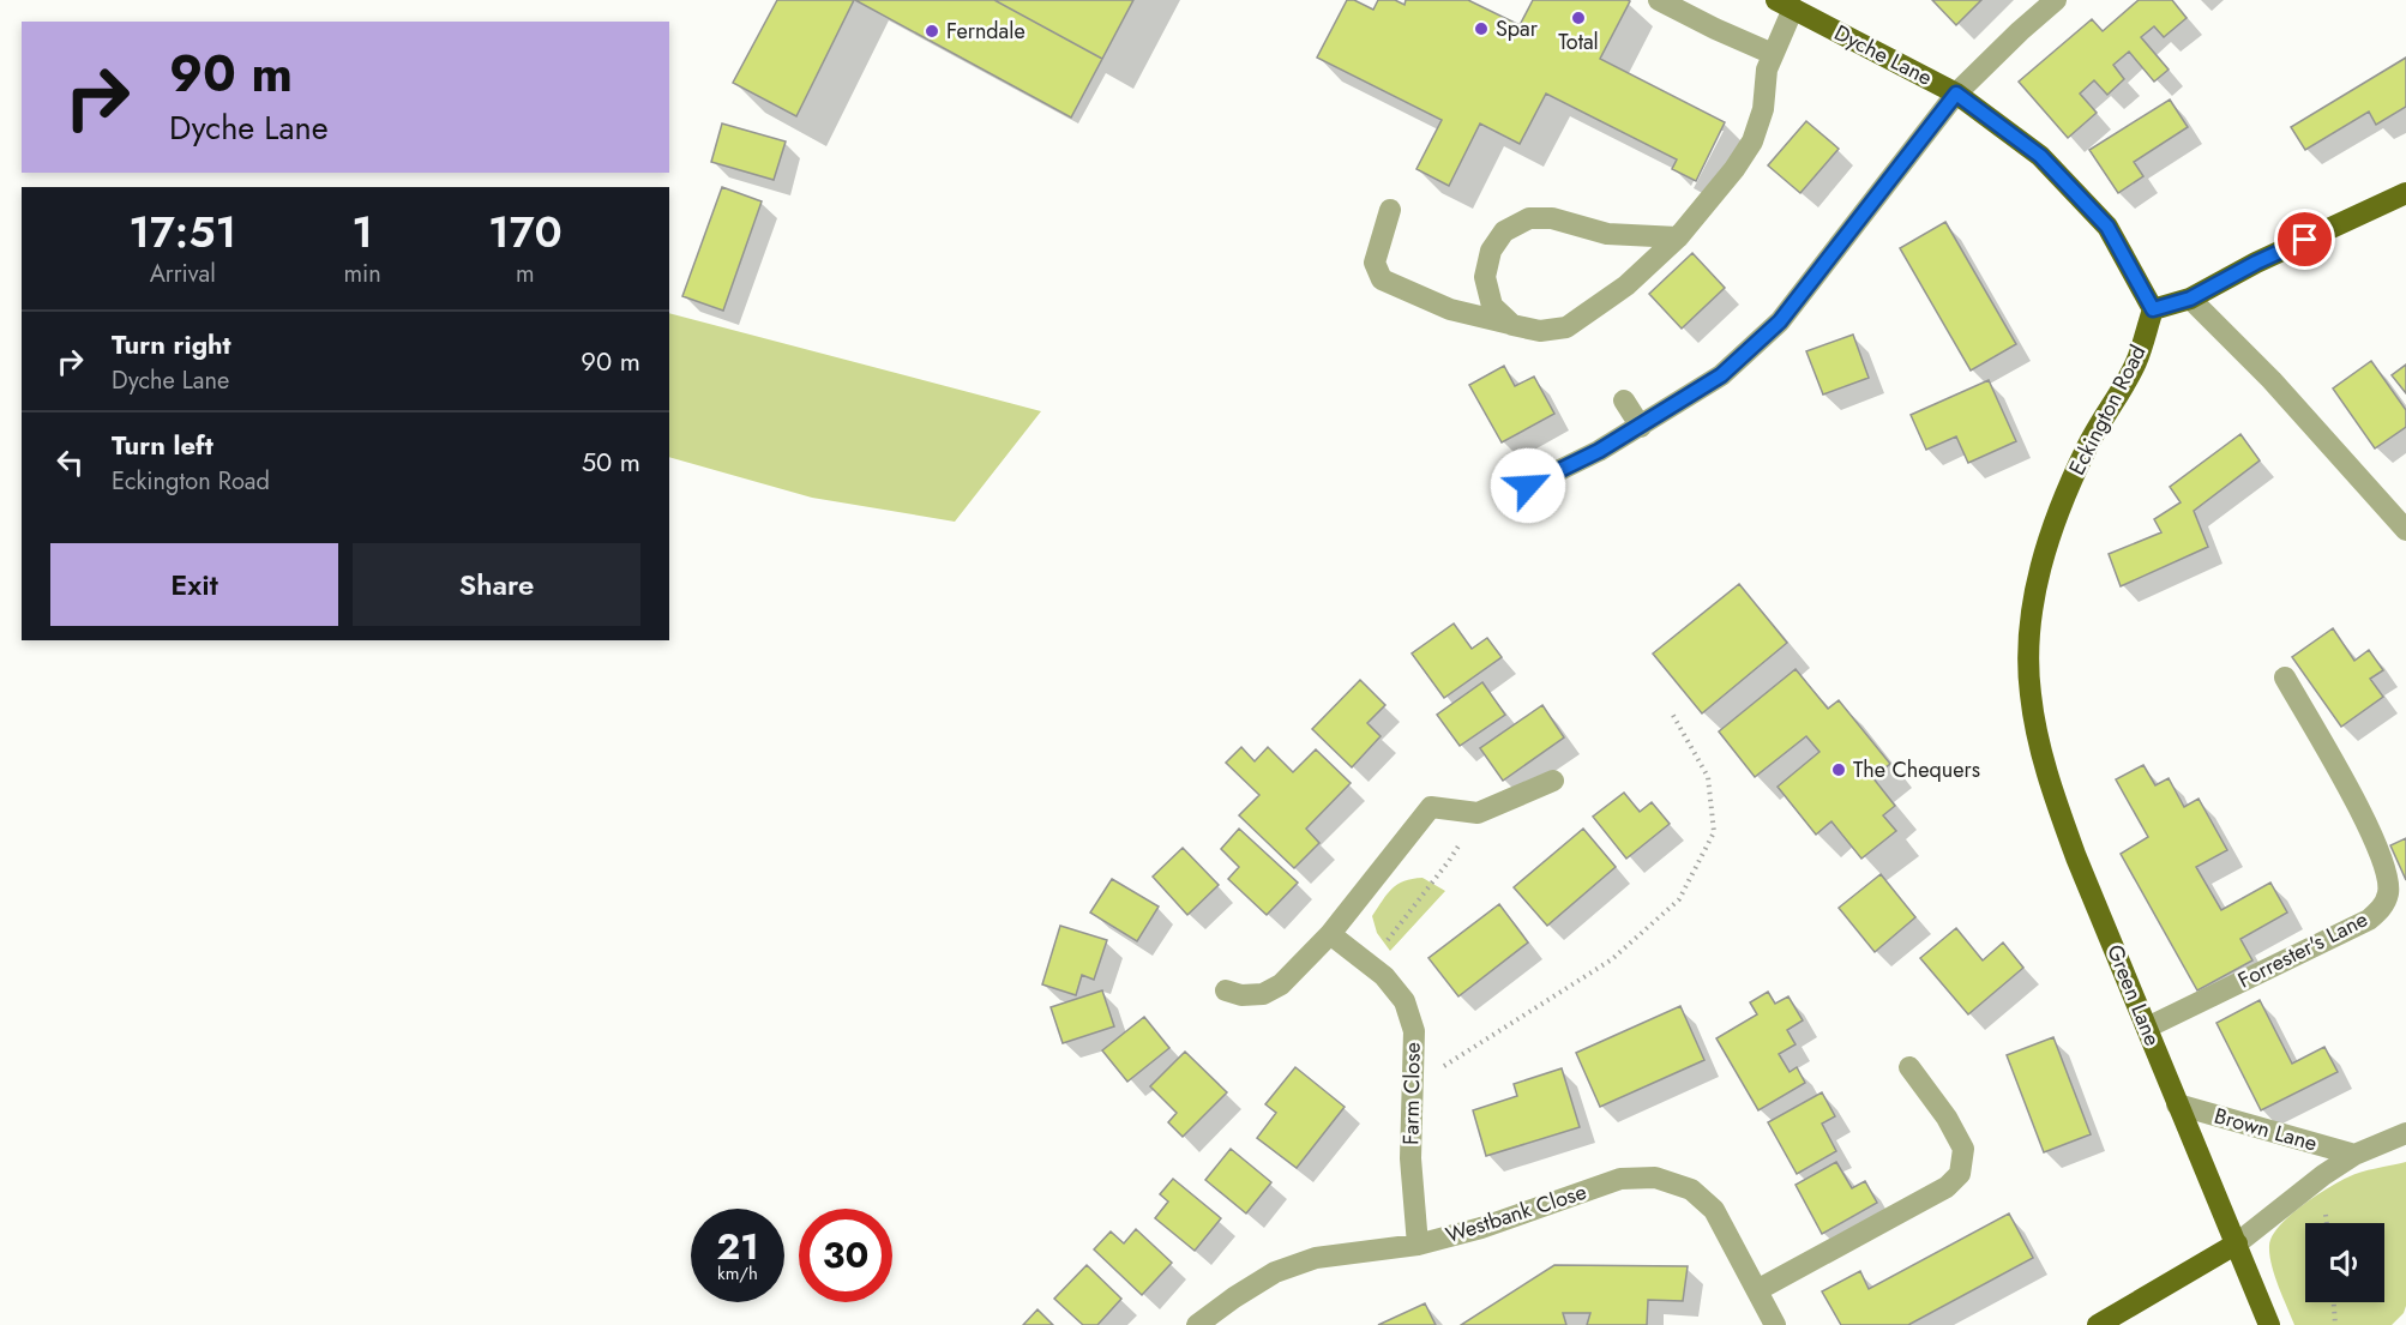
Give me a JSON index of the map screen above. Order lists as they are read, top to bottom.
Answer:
{
  "streets": {
    "main road": ["Dyche Lane", "Eckington Road", "Green Lane"],
    "street": [
      "Forrester's Lane",
      "Farm Close",
      "Brown Lane",
      "Westbank Close"
    ]
  },
  "crossings": [
    ["Dyche Lane", "Eckington Road"],
    ["Eckington Road", "Green Lane"],
    ["Forrester's Lane", "Green Lane"],
    ["Green Lane", "Brown Lane"],
    ["Farm Close", "Westbank Close"]
  ],
  "places": [
    "Total",
    "Spar",
    "Ferndale",
    "The Chequers"
  ],
  "page": {
    "turn": ["90 m", "Dyche Lane"],
    "eta": [
      "17:51",
      "Arrival",
      "1",
      "min",
      "170",
      "m"
    ],
    "list": [
      {
        "name": "Turn right",
        "note": "Dyche Lane",
        "value": "90 m"
      },
      {
        "name": "Turn left",
        "note": "Eckington Road",
        "value": "50 m"
      }
    ],
    "buttons": ["Exit", "Share"],
    "speed": "21 km/h",
    "limit": "30"
  }
}
